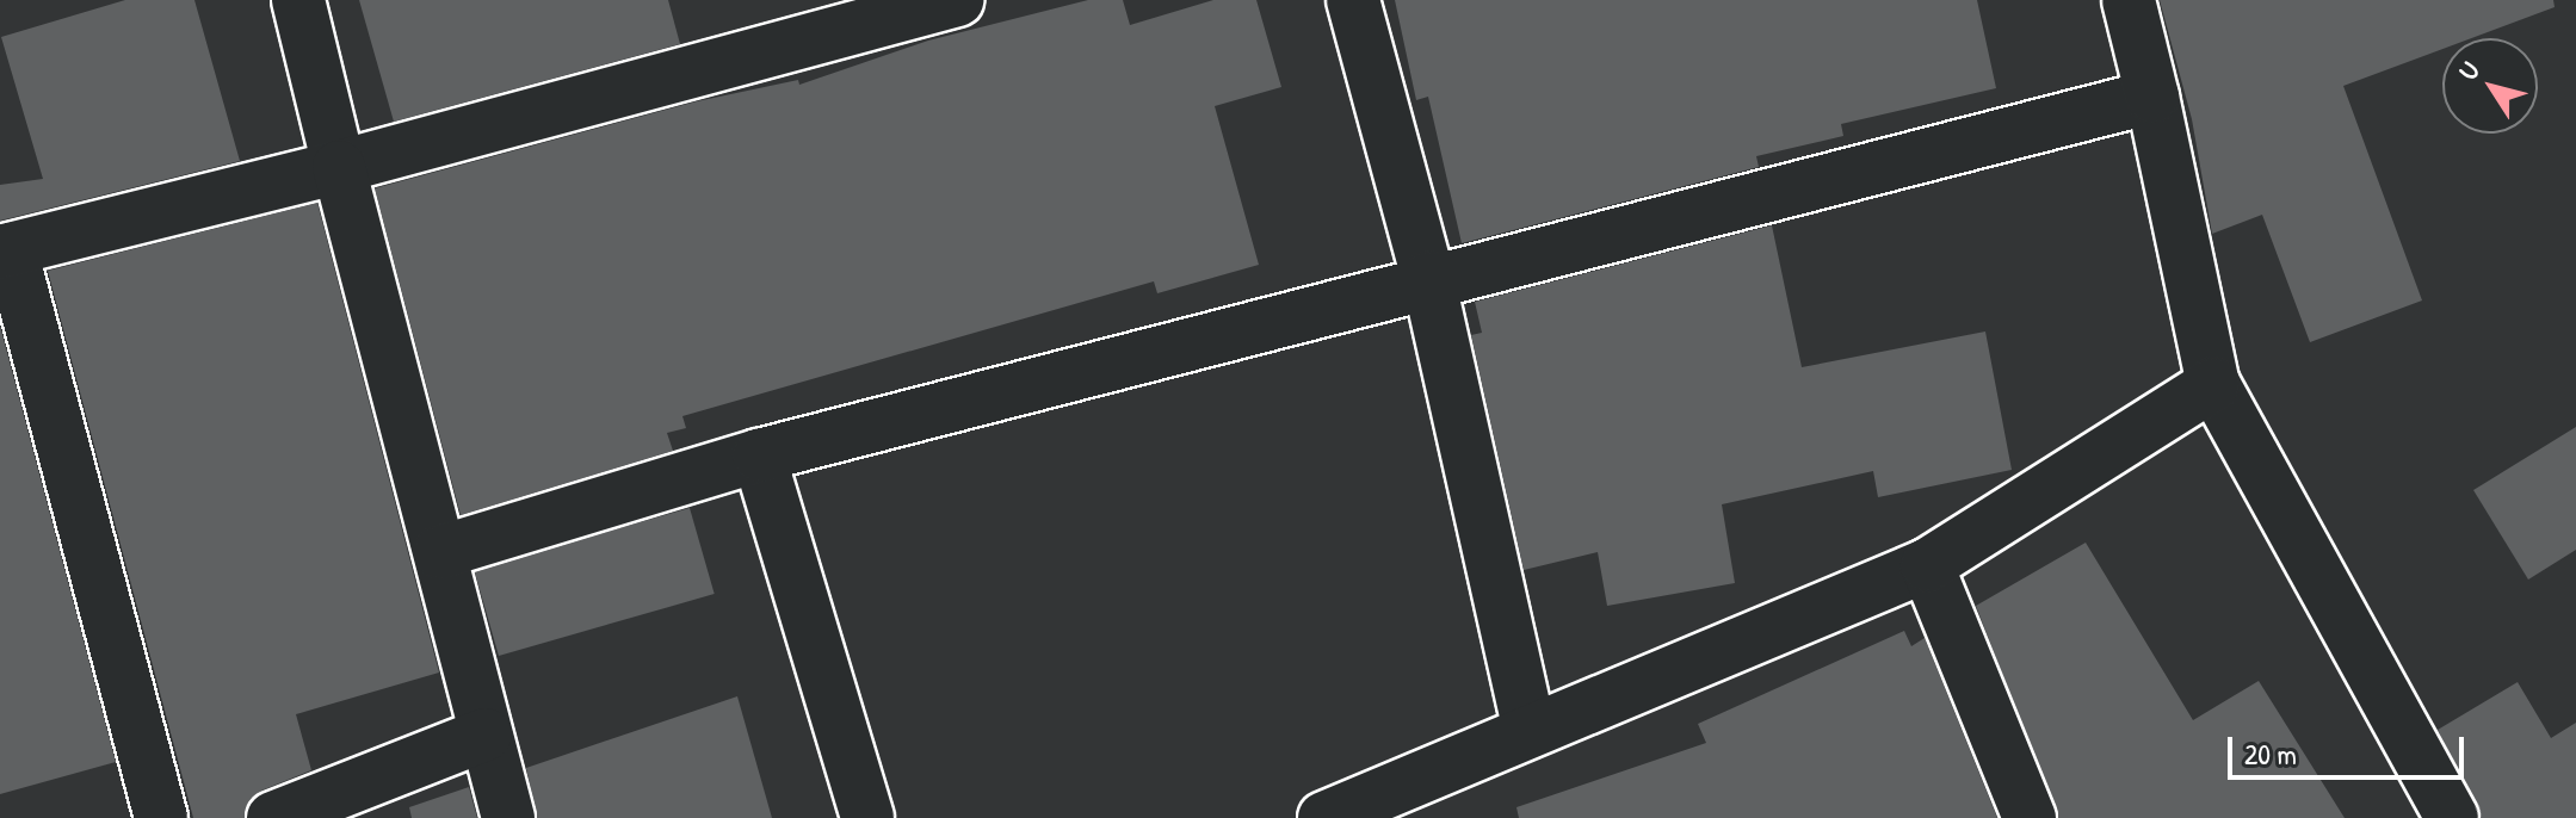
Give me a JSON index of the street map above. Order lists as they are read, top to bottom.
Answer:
{
  "scale_bar": "20 m",
  "north": "top left"
}
